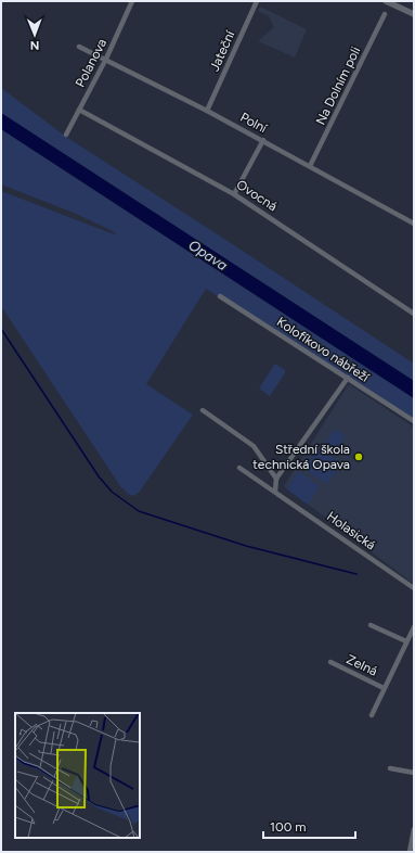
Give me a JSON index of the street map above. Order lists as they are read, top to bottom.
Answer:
{
  "streets": {
    "street": [
      "Jateční",
      "Polanova",
      "Na Dolním poli",
      "Polní",
      "Ovocná",
      "Kolofíkovo nábřeží",
      "Holasická",
      "Zelná"
    ]
  },
  "crossings": [
    ["Jateční", "Polní"],
    ["Polanova", "Polní"],
    ["Polanova", "Ovocná"],
    ["Na Dolním poli", "Polní"]
  ],
  "water": ["Opava"],
  "places": ["Střední škola technická Opava"],
  "scale_bar": "100 m",
  "north": "bottom"
}
